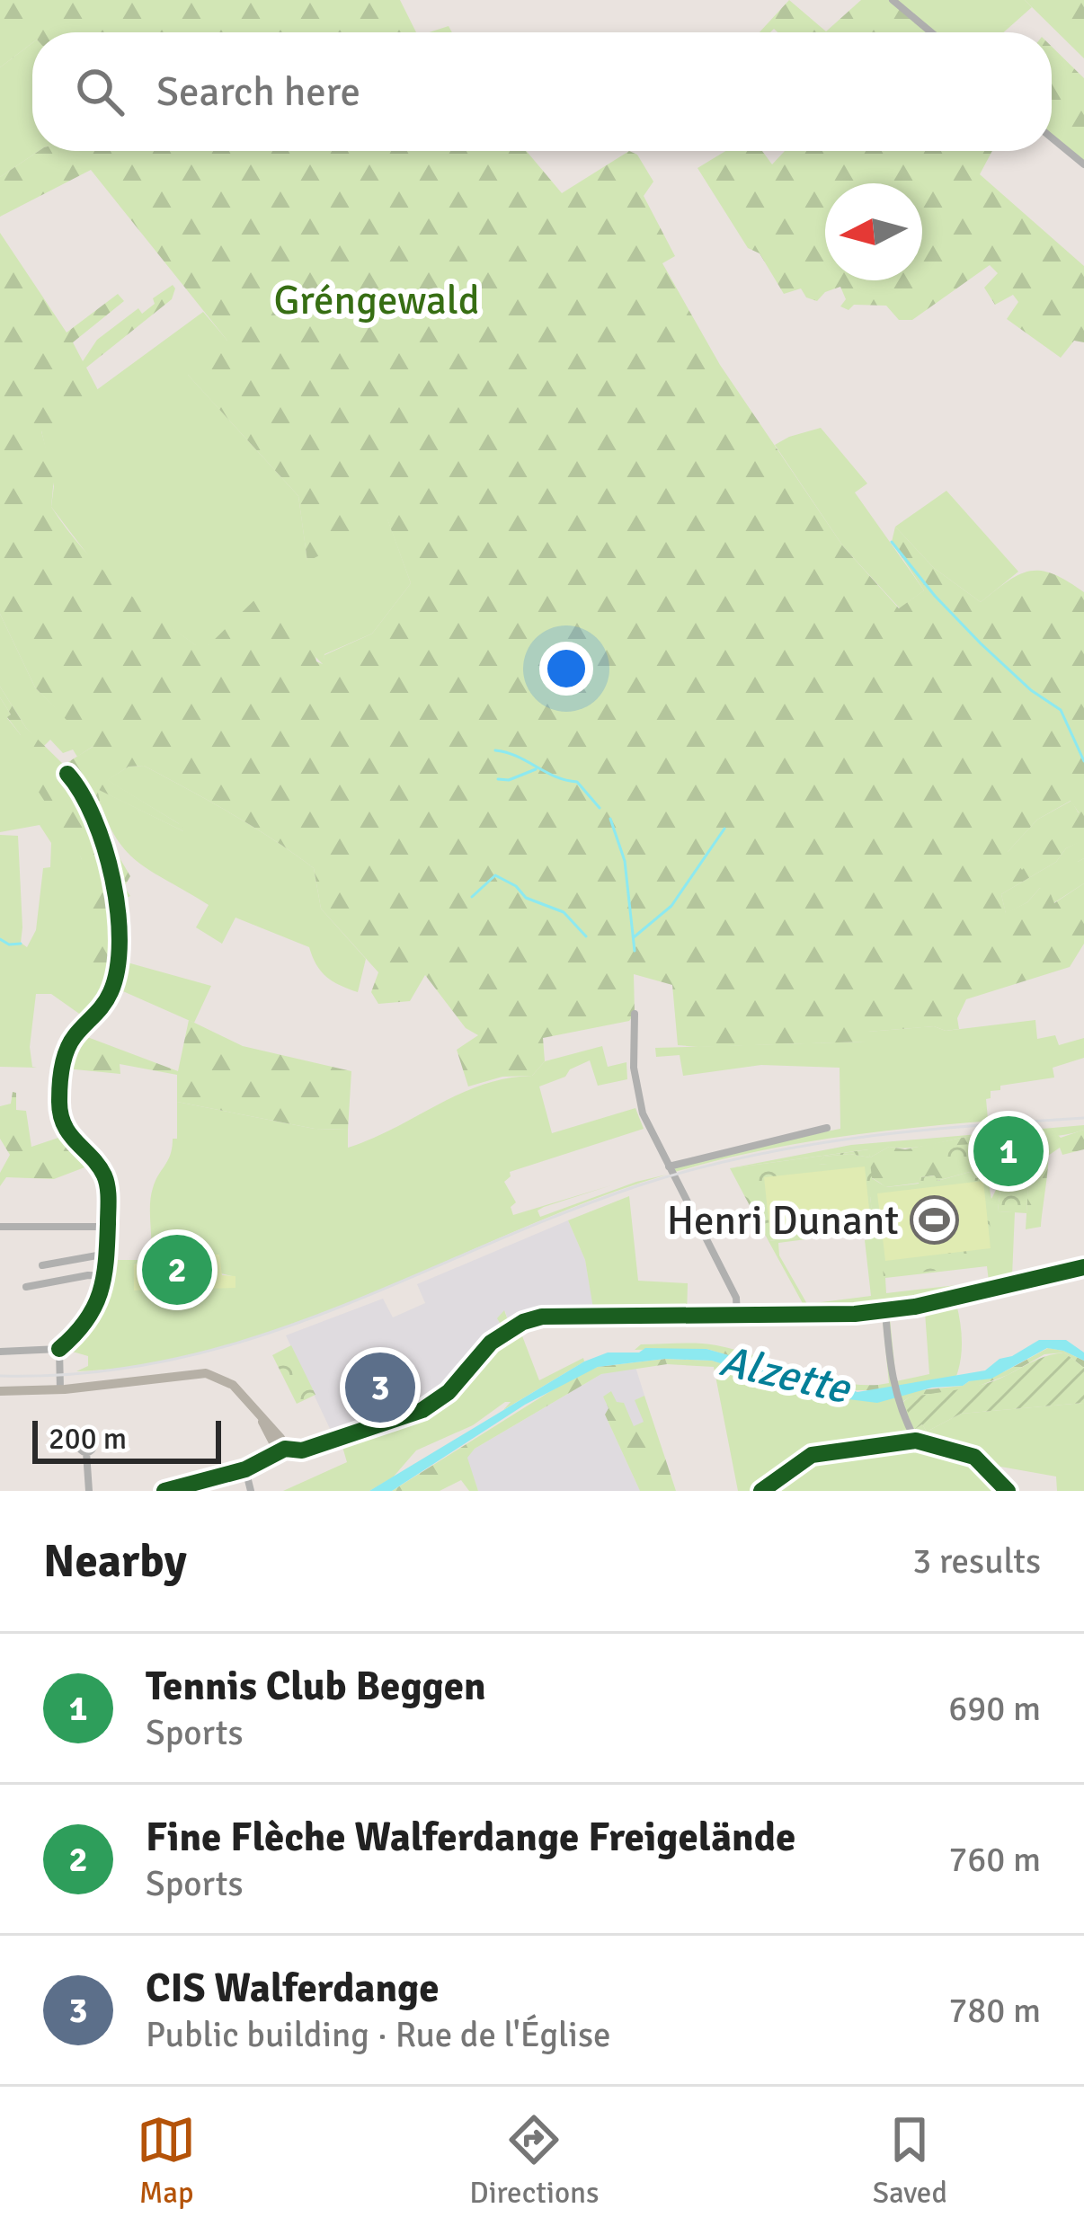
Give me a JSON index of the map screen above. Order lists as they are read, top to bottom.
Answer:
{
  "water": ["Alzette"],
  "parks": ["Gréngewald"],
  "places": {
    "sports": ["Henri Dunant"]
  },
  "scale_bar": "200 m",
  "north": "left",
  "page": {
    "search": "Search here",
    "pins": ["1", "2", "3"],
    "scale": "200 m",
    "heading": ["Nearby", "3 results"],
    "list": [
      {
        "mark": "1",
        "name": "Tennis Club Beggen",
        "note": "Sports",
        "value": "690 m"
      },
      {
        "mark": "2",
        "name": "Fine Flèche Walferdange Freigelände",
        "note": "Sports",
        "value": "760 m"
      },
      {
        "mark": "3",
        "name": "CIS Walferdange",
        "note": "Public building · Rue de l'Église",
        "value": "780 m"
      }
    ],
    "nav": ["Map", "Directions", "Saved"]
  }
}
